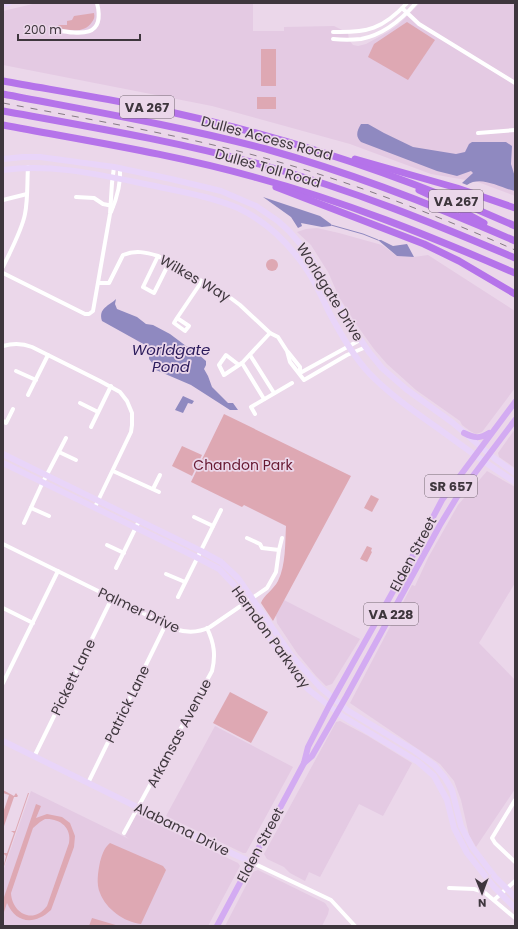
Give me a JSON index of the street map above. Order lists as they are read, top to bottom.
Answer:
{
  "streets": {
    "highway": ["VA 267", "Dulles Access Road", "Dulles Toll Road"],
    "main road": ["SR 657", "Elden Street", "VA 228"],
    "street": [
      "Wilkes Way",
      "Worldgate Drive",
      "Palmer Drive",
      "Herndon Parkway",
      "Pickett Lane",
      "Patrick Lane",
      "Arkansas Avenue",
      "Alabama Drive"
    ]
  },
  "crossings": [
    ["Wilkes Way", "Worldgate Drive"],
    ["Worldgate Drive", "SR 657"],
    ["Worldgate Drive", "Elden Street"],
    ["SR 657", "Elden Street"],
    ["Elden Street", "Herndon Parkway"],
    ["Elden Street", "Alabama Drive"],
    ["Palmer Drive", "Herndon Parkway"],
    ["Palmer Drive", "Pickett Lane"],
    ["Palmer Drive", "Patrick Lane"],
    ["Palmer Drive", "Arkansas Avenue"],
    ["Pickett Lane", "Alabama Drive"],
    ["Patrick Lane", "Alabama Drive"],
    ["Arkansas Avenue", "Alabama Drive"]
  ],
  "water": ["Worldgate Pond"],
  "parks": ["Chandon Park"],
  "scale_bar": "200 m",
  "north": "bottom"
}
